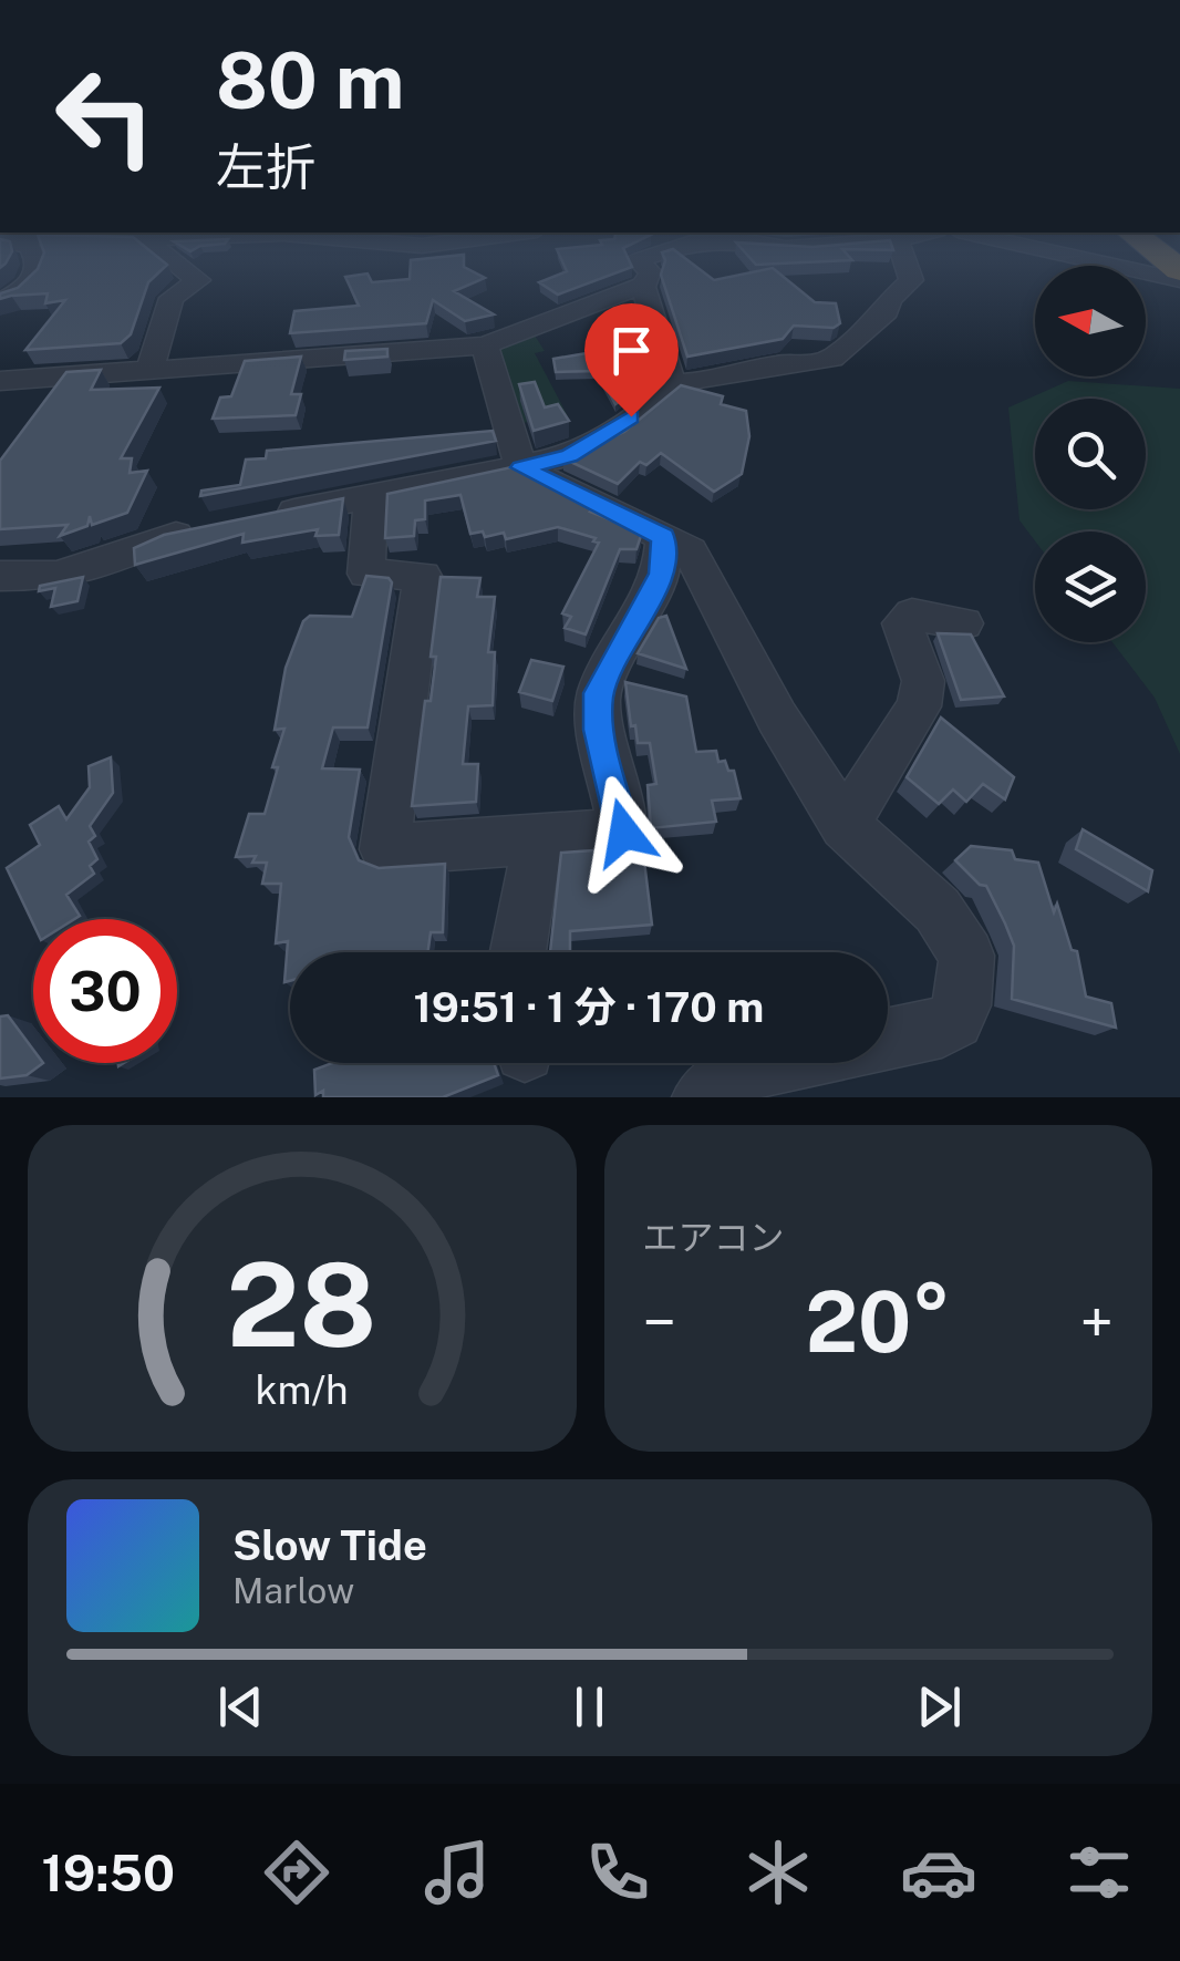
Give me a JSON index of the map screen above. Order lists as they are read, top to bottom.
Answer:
{
  "north": "left",
  "page": {
    "turn": ["80 m", "左折"],
    "limit": "30",
    "trip": "19:51 · 1 分 · 170 m",
    "tile": "エアコン",
    "heat": ["−", "20°", "+"],
    "song": ["Slow Tide", "Marlow"],
    "tabs": "19:50",
    "gauge": ["28", "km/h"]
  }
}
